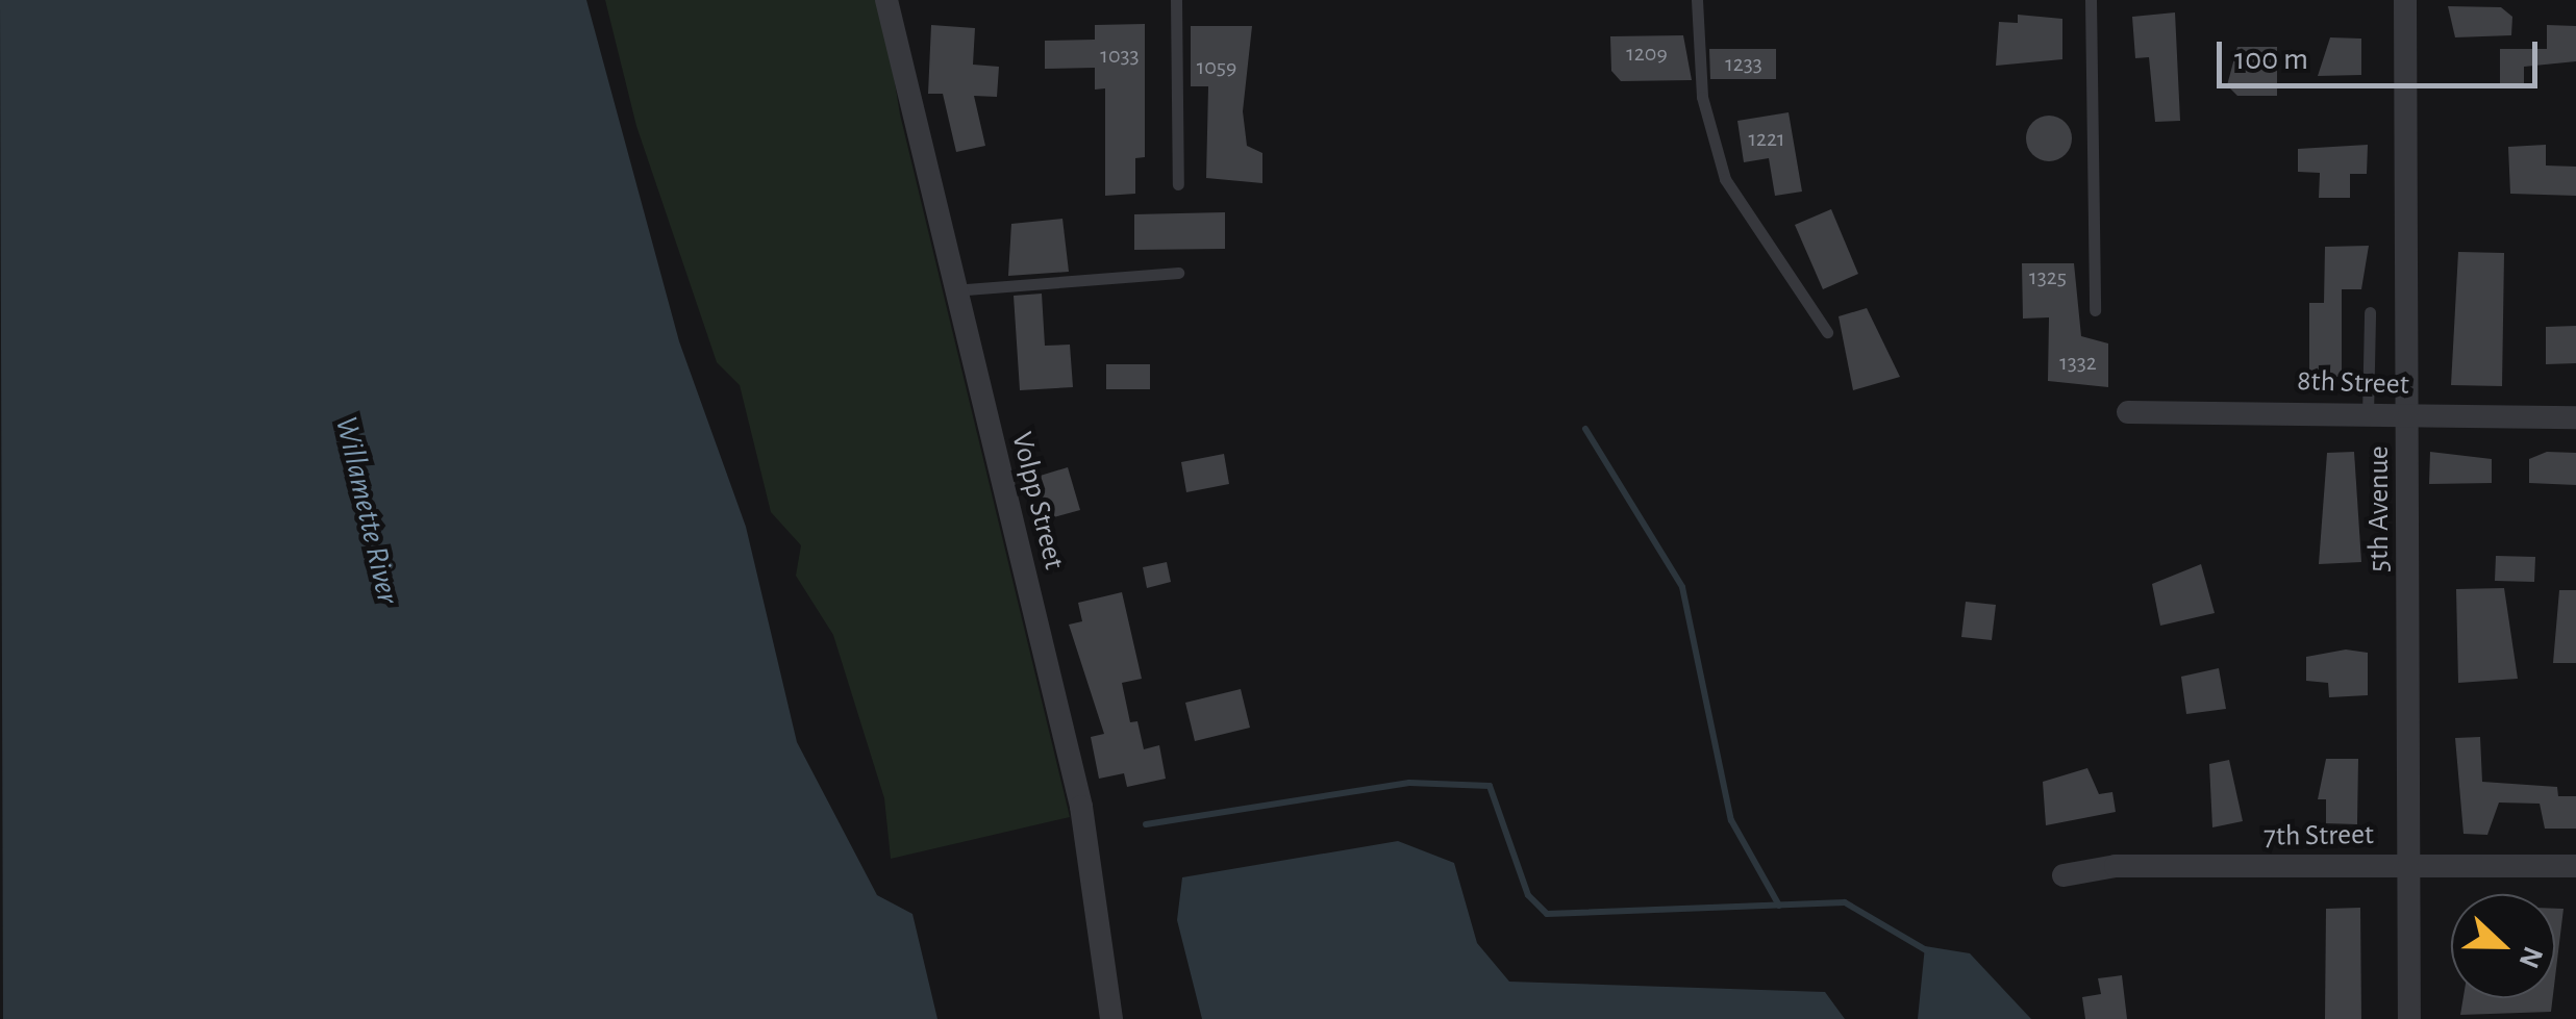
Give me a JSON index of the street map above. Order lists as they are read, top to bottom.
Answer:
{
  "streets": {
    "street": [
      "8th Street",
      "Volpp Street",
      "5th Avenue",
      "7th Street"
    ]
  },
  "crossings": [
    ["8th Street", "5th Avenue"],
    ["5th Avenue", "7th Street"]
  ],
  "water": ["Willamette River"],
  "house_numbers": [
    "1209",
    "1033",
    "1233",
    "1059",
    "1221",
    "1325",
    "1332"
  ],
  "scale_bar": "100 m",
  "north": "right"
}
